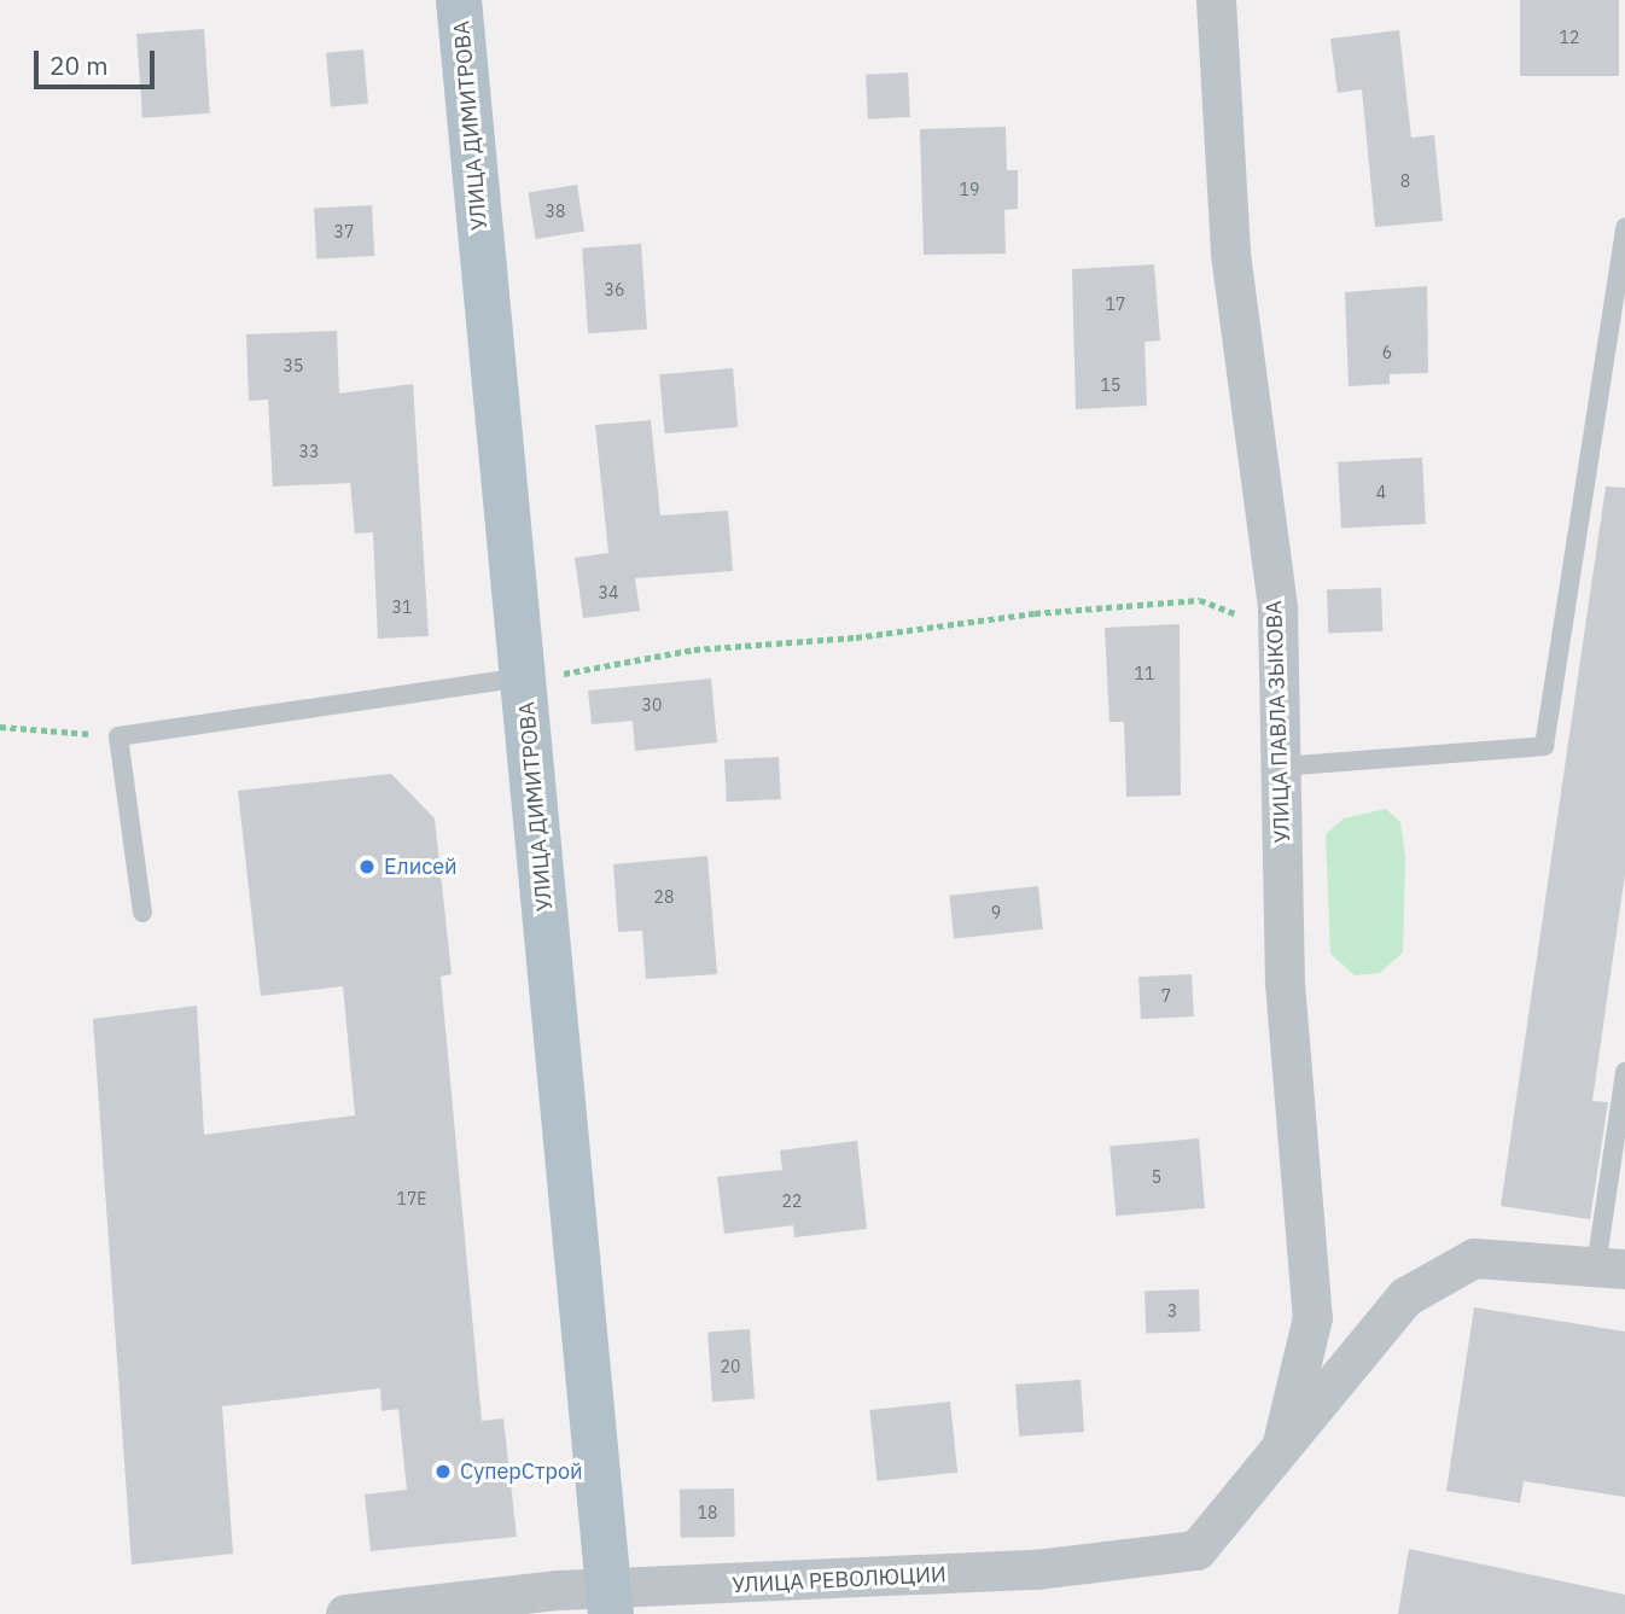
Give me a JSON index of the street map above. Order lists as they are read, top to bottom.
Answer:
{
  "streets": {
    "main road": ["УЛИЦА ДИМИТРОВА"],
    "street": ["УЛИЦА ПАВЛА ЗЫКОВА", "УЛИЦА РЕВОЛЮЦИИ"]
  },
  "crossings": [
    ["УЛИЦА ДИМИТРОВА", "УЛИЦА РЕВОЛЮЦИИ"],
    ["УЛИЦА ПАВЛА ЗЫКОВА", "УЛИЦА РЕВОЛЮЦИИ"]
  ],
  "places": ["Елисей", "СуперСтрой"],
  "house_numbers": [
    "12",
    "8",
    "19",
    "38",
    "37",
    "36",
    "17",
    "6",
    "35",
    "15",
    "33",
    "4",
    "34",
    "31",
    "11",
    "30",
    "28",
    "9",
    "7",
    "5",
    "17Е",
    "22",
    "3",
    "20",
    "18"
  ],
  "scale_bar": "20 m"
}
